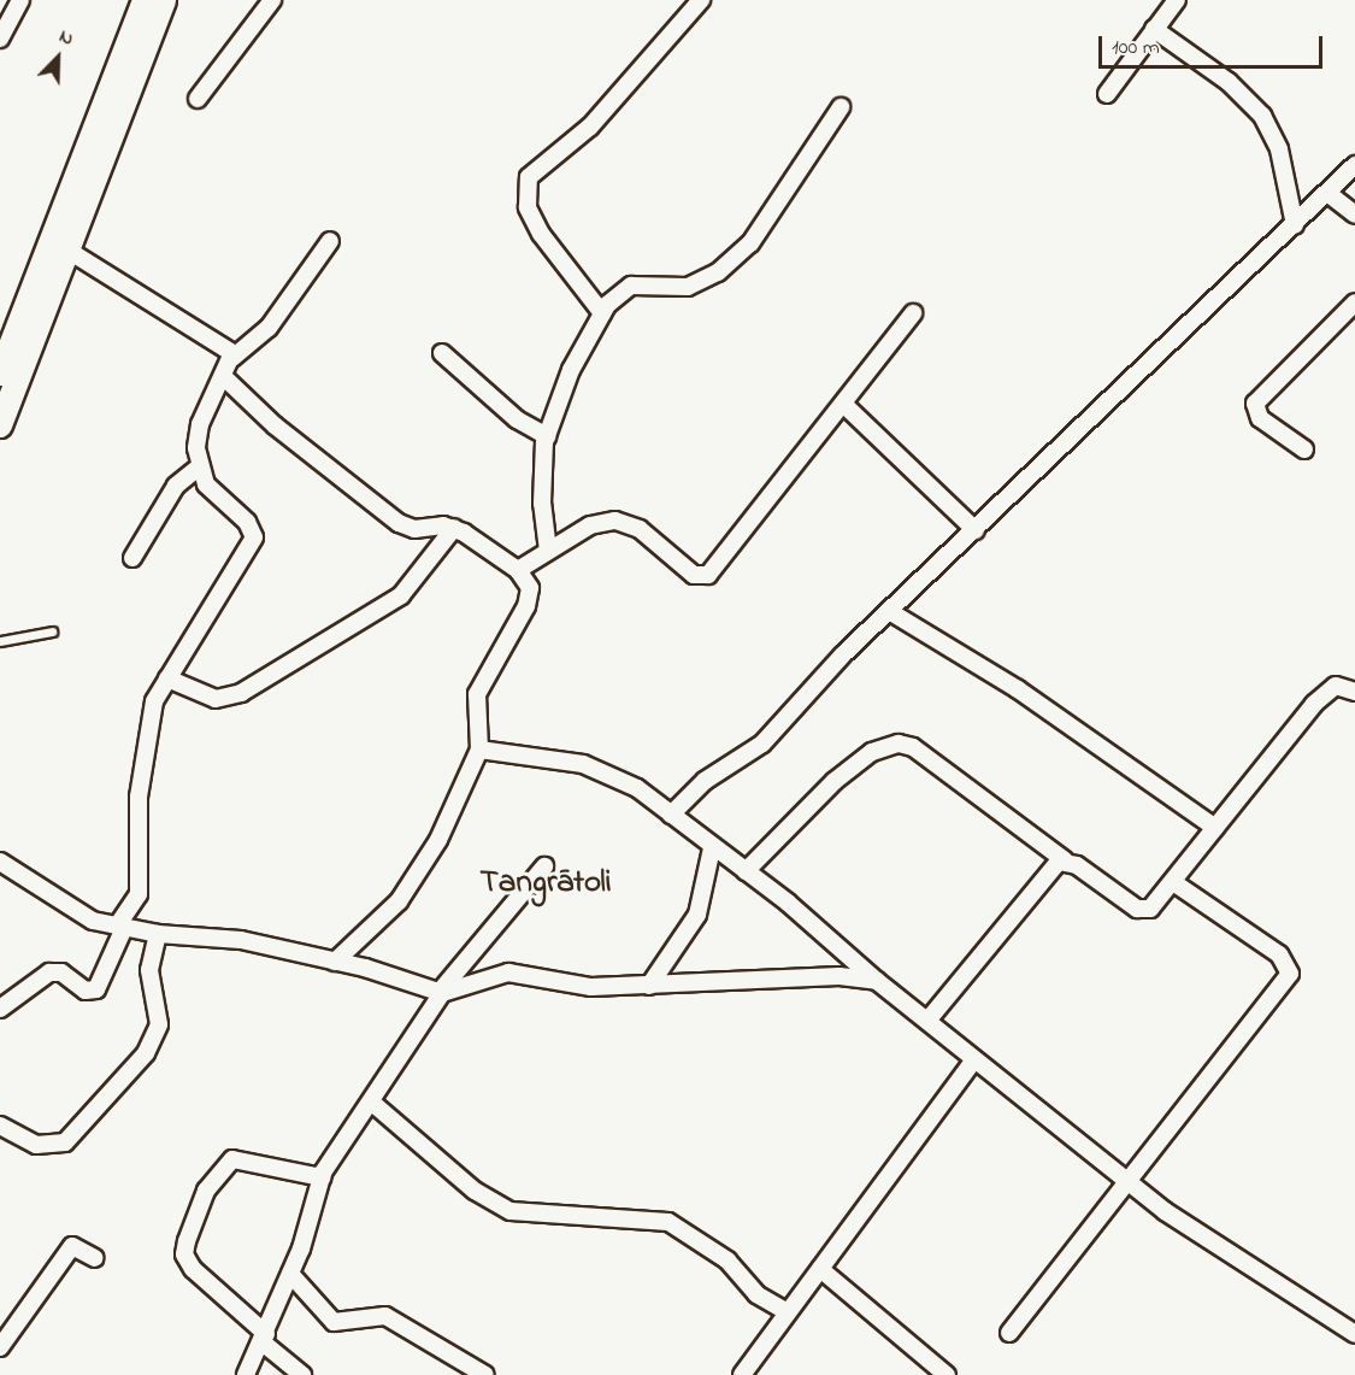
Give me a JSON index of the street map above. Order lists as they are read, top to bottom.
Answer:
{
  "districts": ["Tangrātoli"],
  "scale_bar": "100 m",
  "north": "top right"
}
